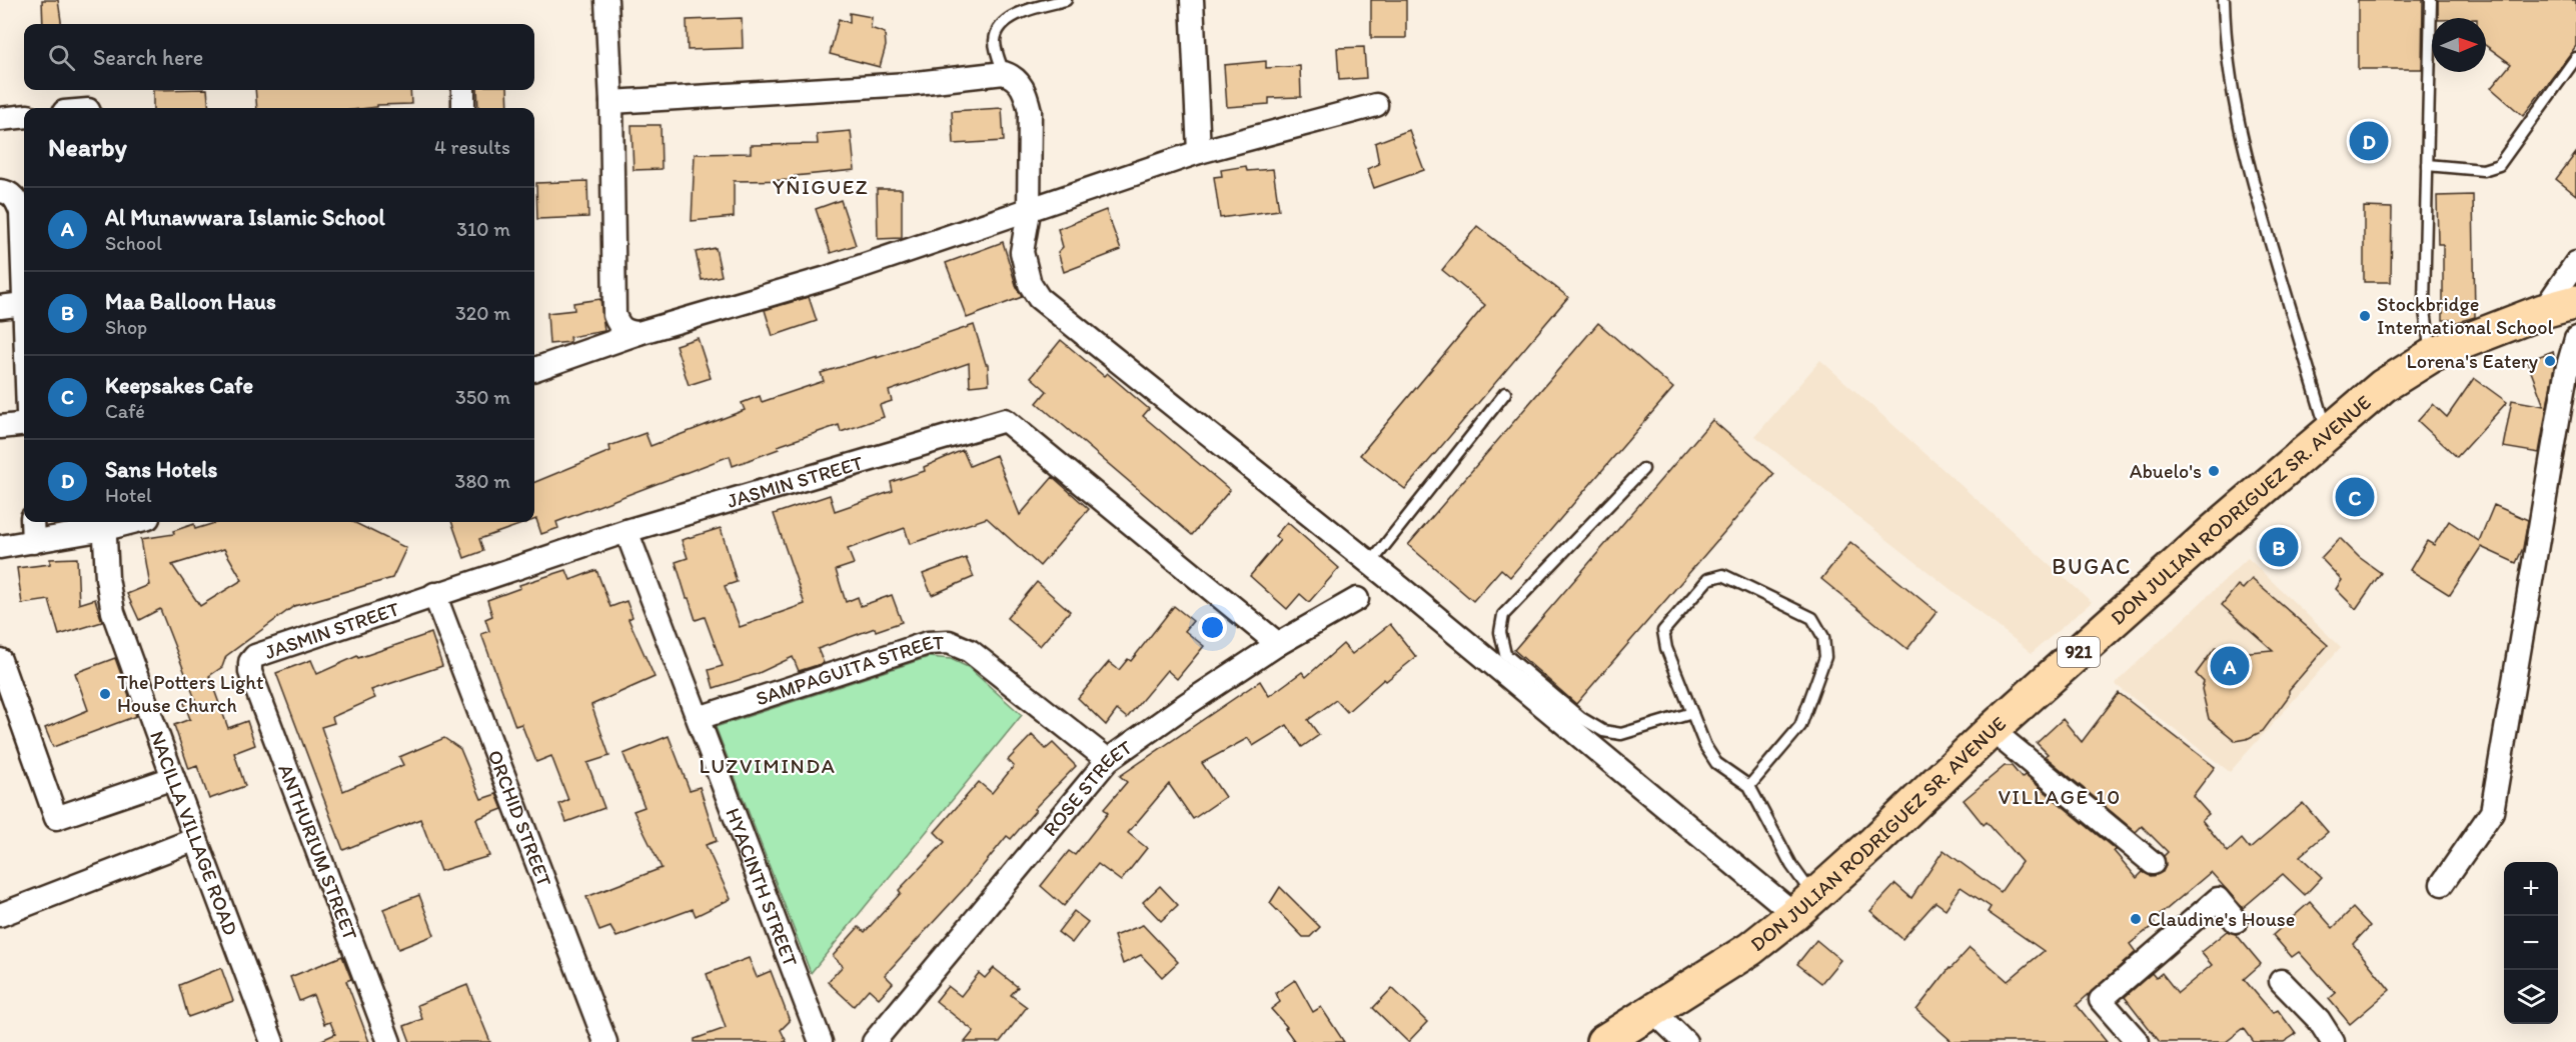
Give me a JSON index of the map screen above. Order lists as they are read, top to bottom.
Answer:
{
  "streets": {
    "main road": ["DON JULIAN RODRIGUEZ SR. AVENUE", "921"],
    "street": [
      "JASMIN STREET",
      "SAMPAGUITA STREET",
      "ROSE STREET",
      "ORCHID STREET",
      "NACILLA VILLAGE ROAD",
      "ANTHURIUM STREET",
      "HYACINTH STREET"
    ]
  },
  "crossings": [
    ["JASMIN STREET", "ROSE STREET"],
    ["JASMIN STREET", "ORCHID STREET"],
    ["JASMIN STREET", "ANTHURIUM STREET"],
    ["JASMIN STREET", "HYACINTH STREET"],
    ["SAMPAGUITA STREET", "ROSE STREET"],
    ["SAMPAGUITA STREET", "HYACINTH STREET"]
  ],
  "districts": [
    "YÑIGUEZ",
    "BUGAC",
    "LUZVIMINDA",
    "VILLAGE 10"
  ],
  "places": [
    "Stockbridge International School",
    "Lorena's Eatery",
    "Abuelo's",
    "The Potters Light House Church",
    "Claudine's House"
  ],
  "north": "right",
  "page": {
    "search": "Search here",
    "heading": ["Nearby", "4 results"],
    "pins": [
      "D",
      "C",
      "B",
      "A"
    ],
    "list": [
      {
        "mark": "A",
        "name": "Al Munawwara Islamic School",
        "note": "School",
        "value": "310 m"
      },
      {
        "mark": "B",
        "name": "Maa Balloon Haus",
        "note": "Shop",
        "value": "320 m"
      },
      {
        "mark": "C",
        "name": "Keepsakes Cafe",
        "note": "Café",
        "value": "350 m"
      },
      {
        "mark": "D",
        "name": "Sans Hotels",
        "note": "Hotel",
        "value": "380 m"
      }
    ],
    "map_buttons": ["+", "−"]
  }
}
